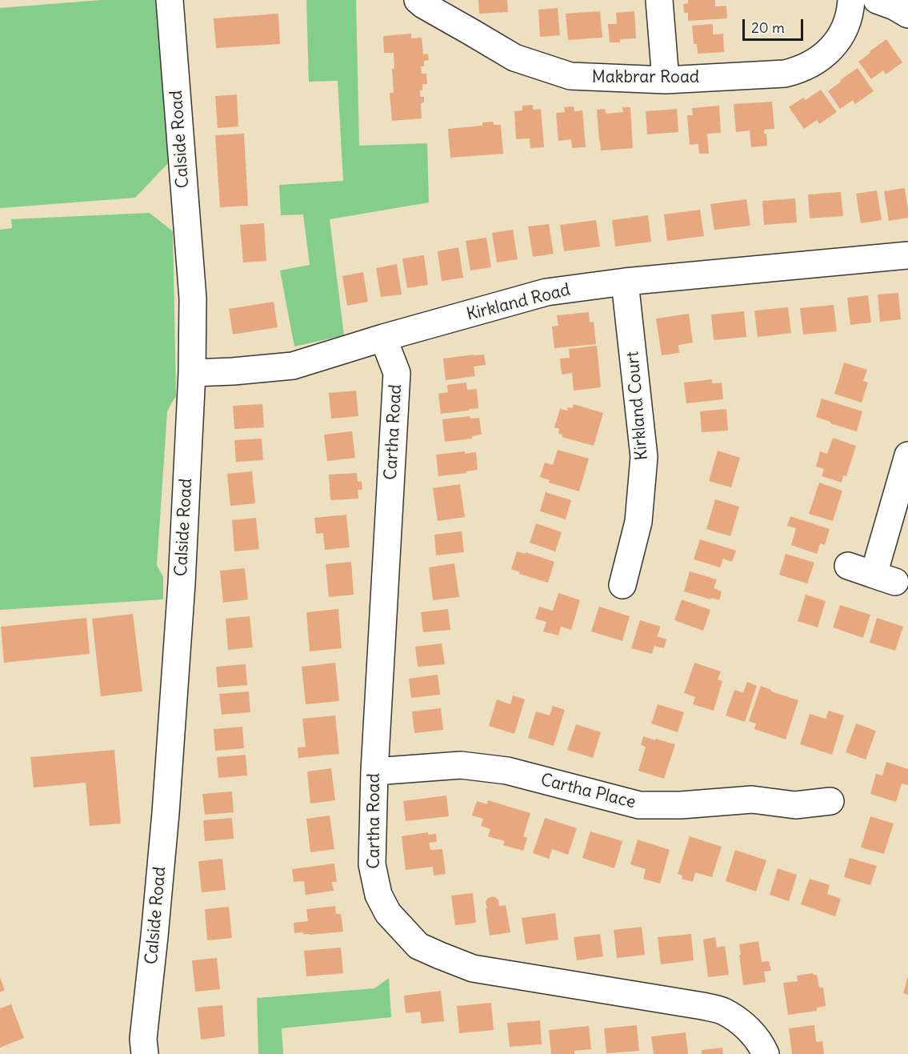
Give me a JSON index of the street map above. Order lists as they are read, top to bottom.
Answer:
{
  "streets": {
    "street": [
      "Makbrar Road",
      "Calside Road",
      "Kirkland Road",
      "Kirkland Court",
      "Cartha Road",
      "Cartha Place"
    ]
  },
  "crossings": [
    ["Calside Road", "Kirkland Road"],
    ["Kirkland Road", "Kirkland Court"],
    ["Kirkland Road", "Cartha Road"],
    ["Cartha Road", "Cartha Place"]
  ],
  "scale_bar": "20 m"
}
